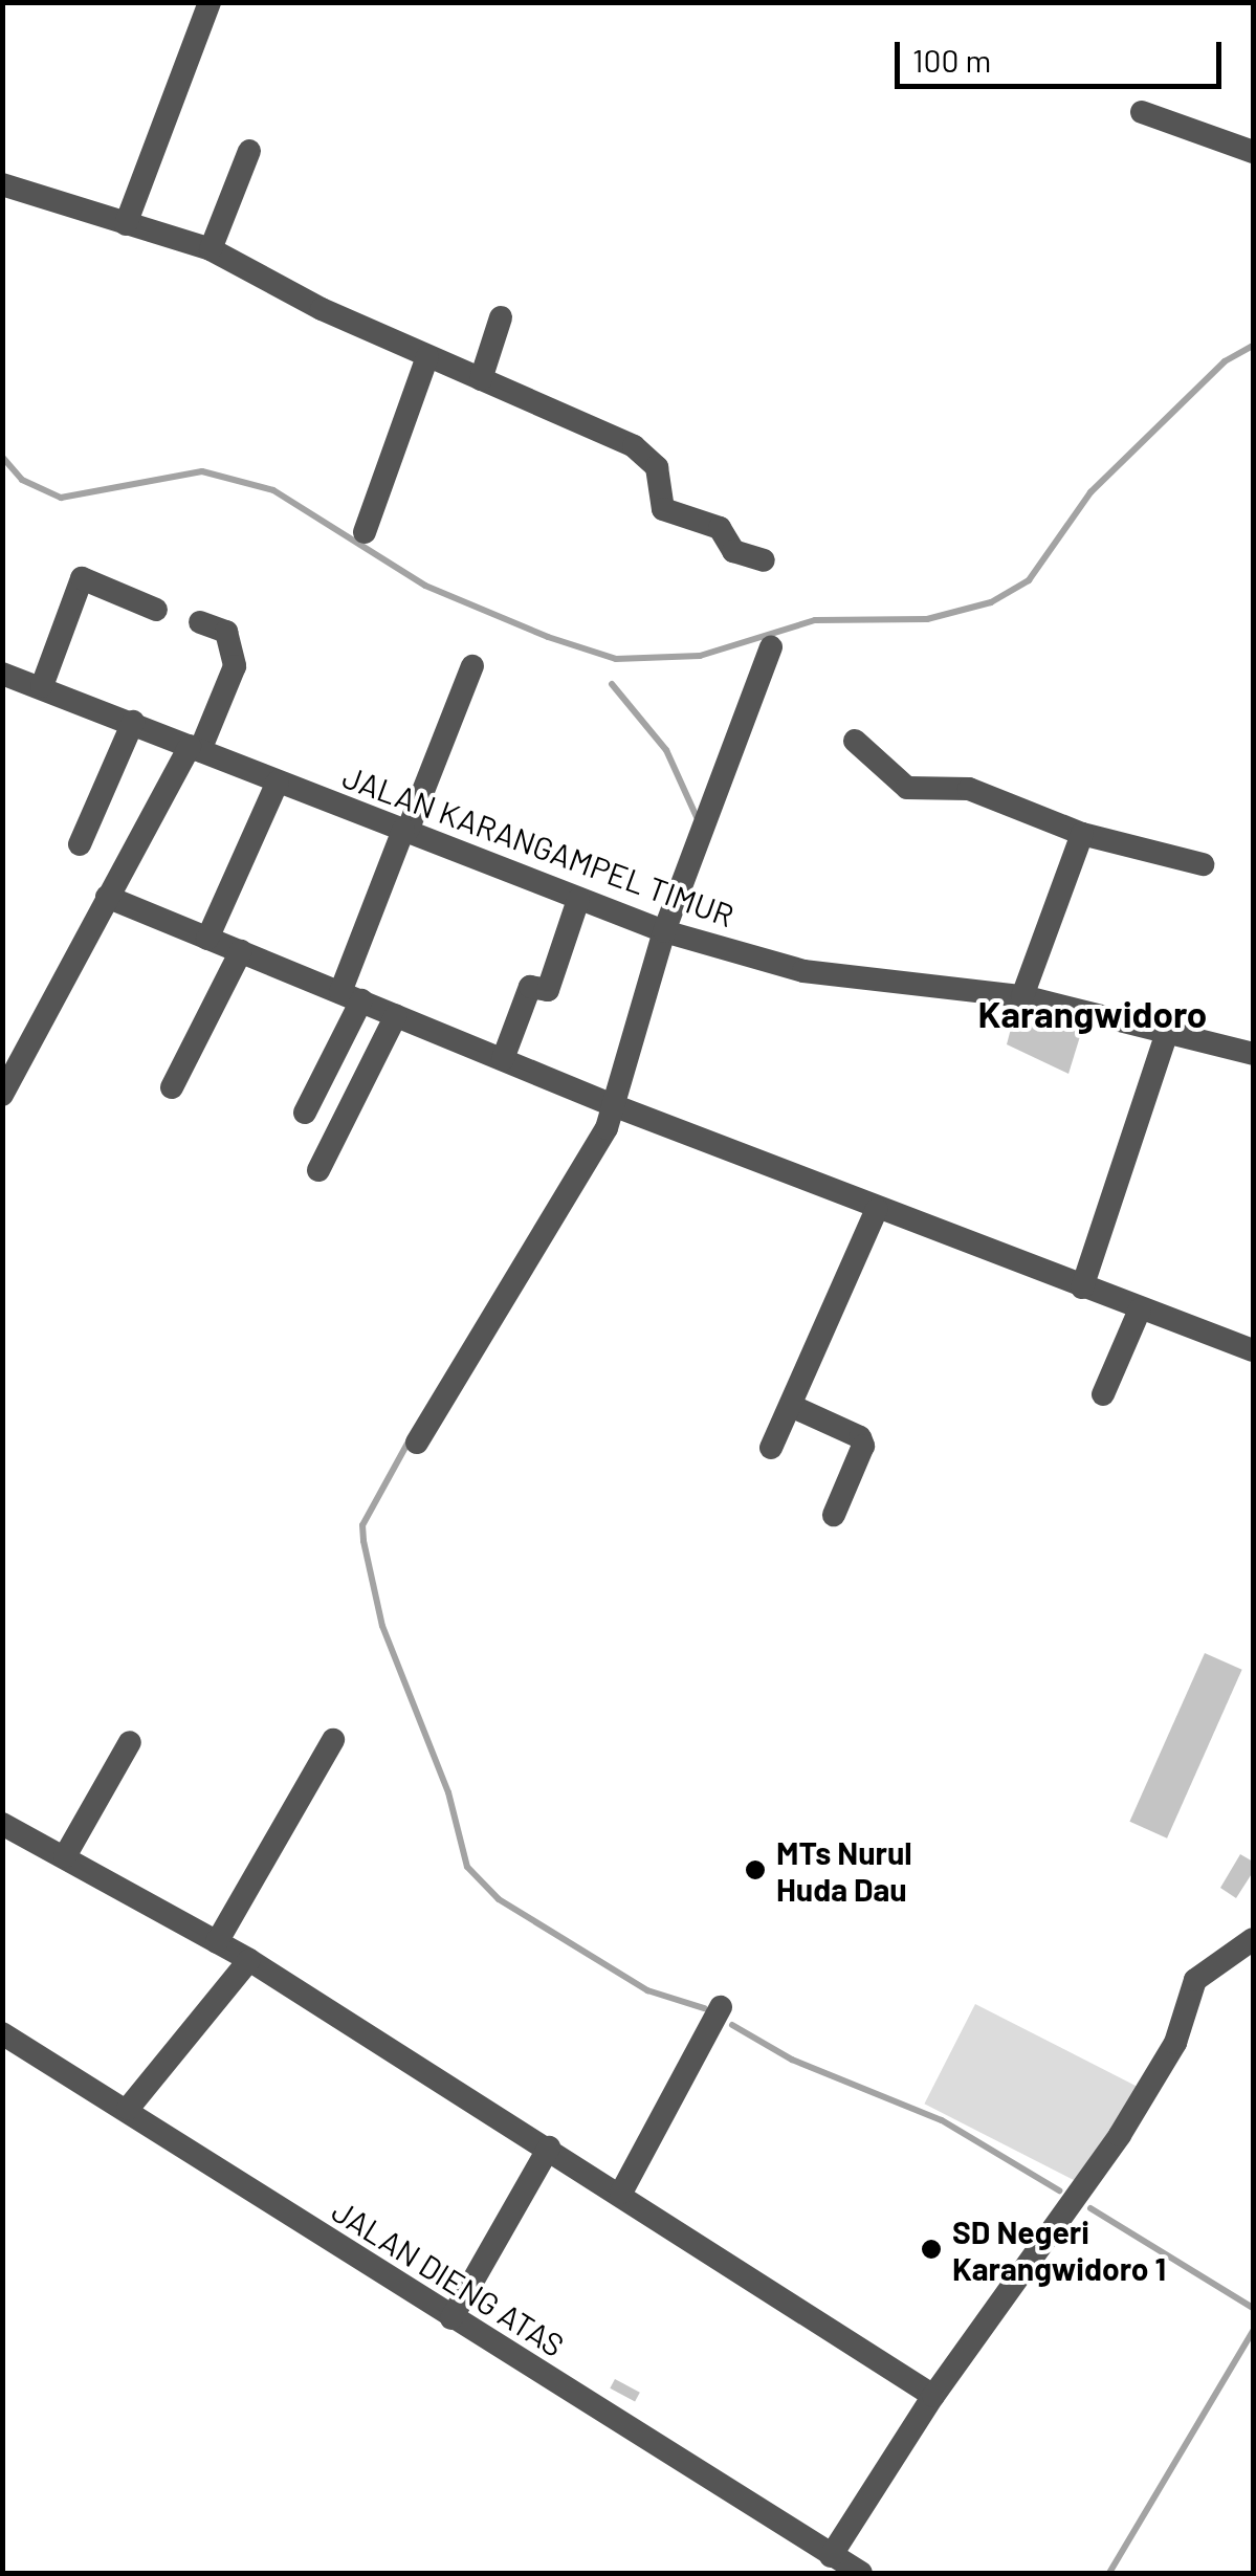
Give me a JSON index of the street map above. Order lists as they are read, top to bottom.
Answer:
{
  "streets": {
    "street": ["JALAN KARANGAMPEL TIMUR", "JALAN DIENG ATAS"]
  },
  "districts": ["Karangwidoro"],
  "places": ["MTs Nurul Huda Dau", "SD Negeri Karangwidoro 1"],
  "scale_bar": "100 m"
}
